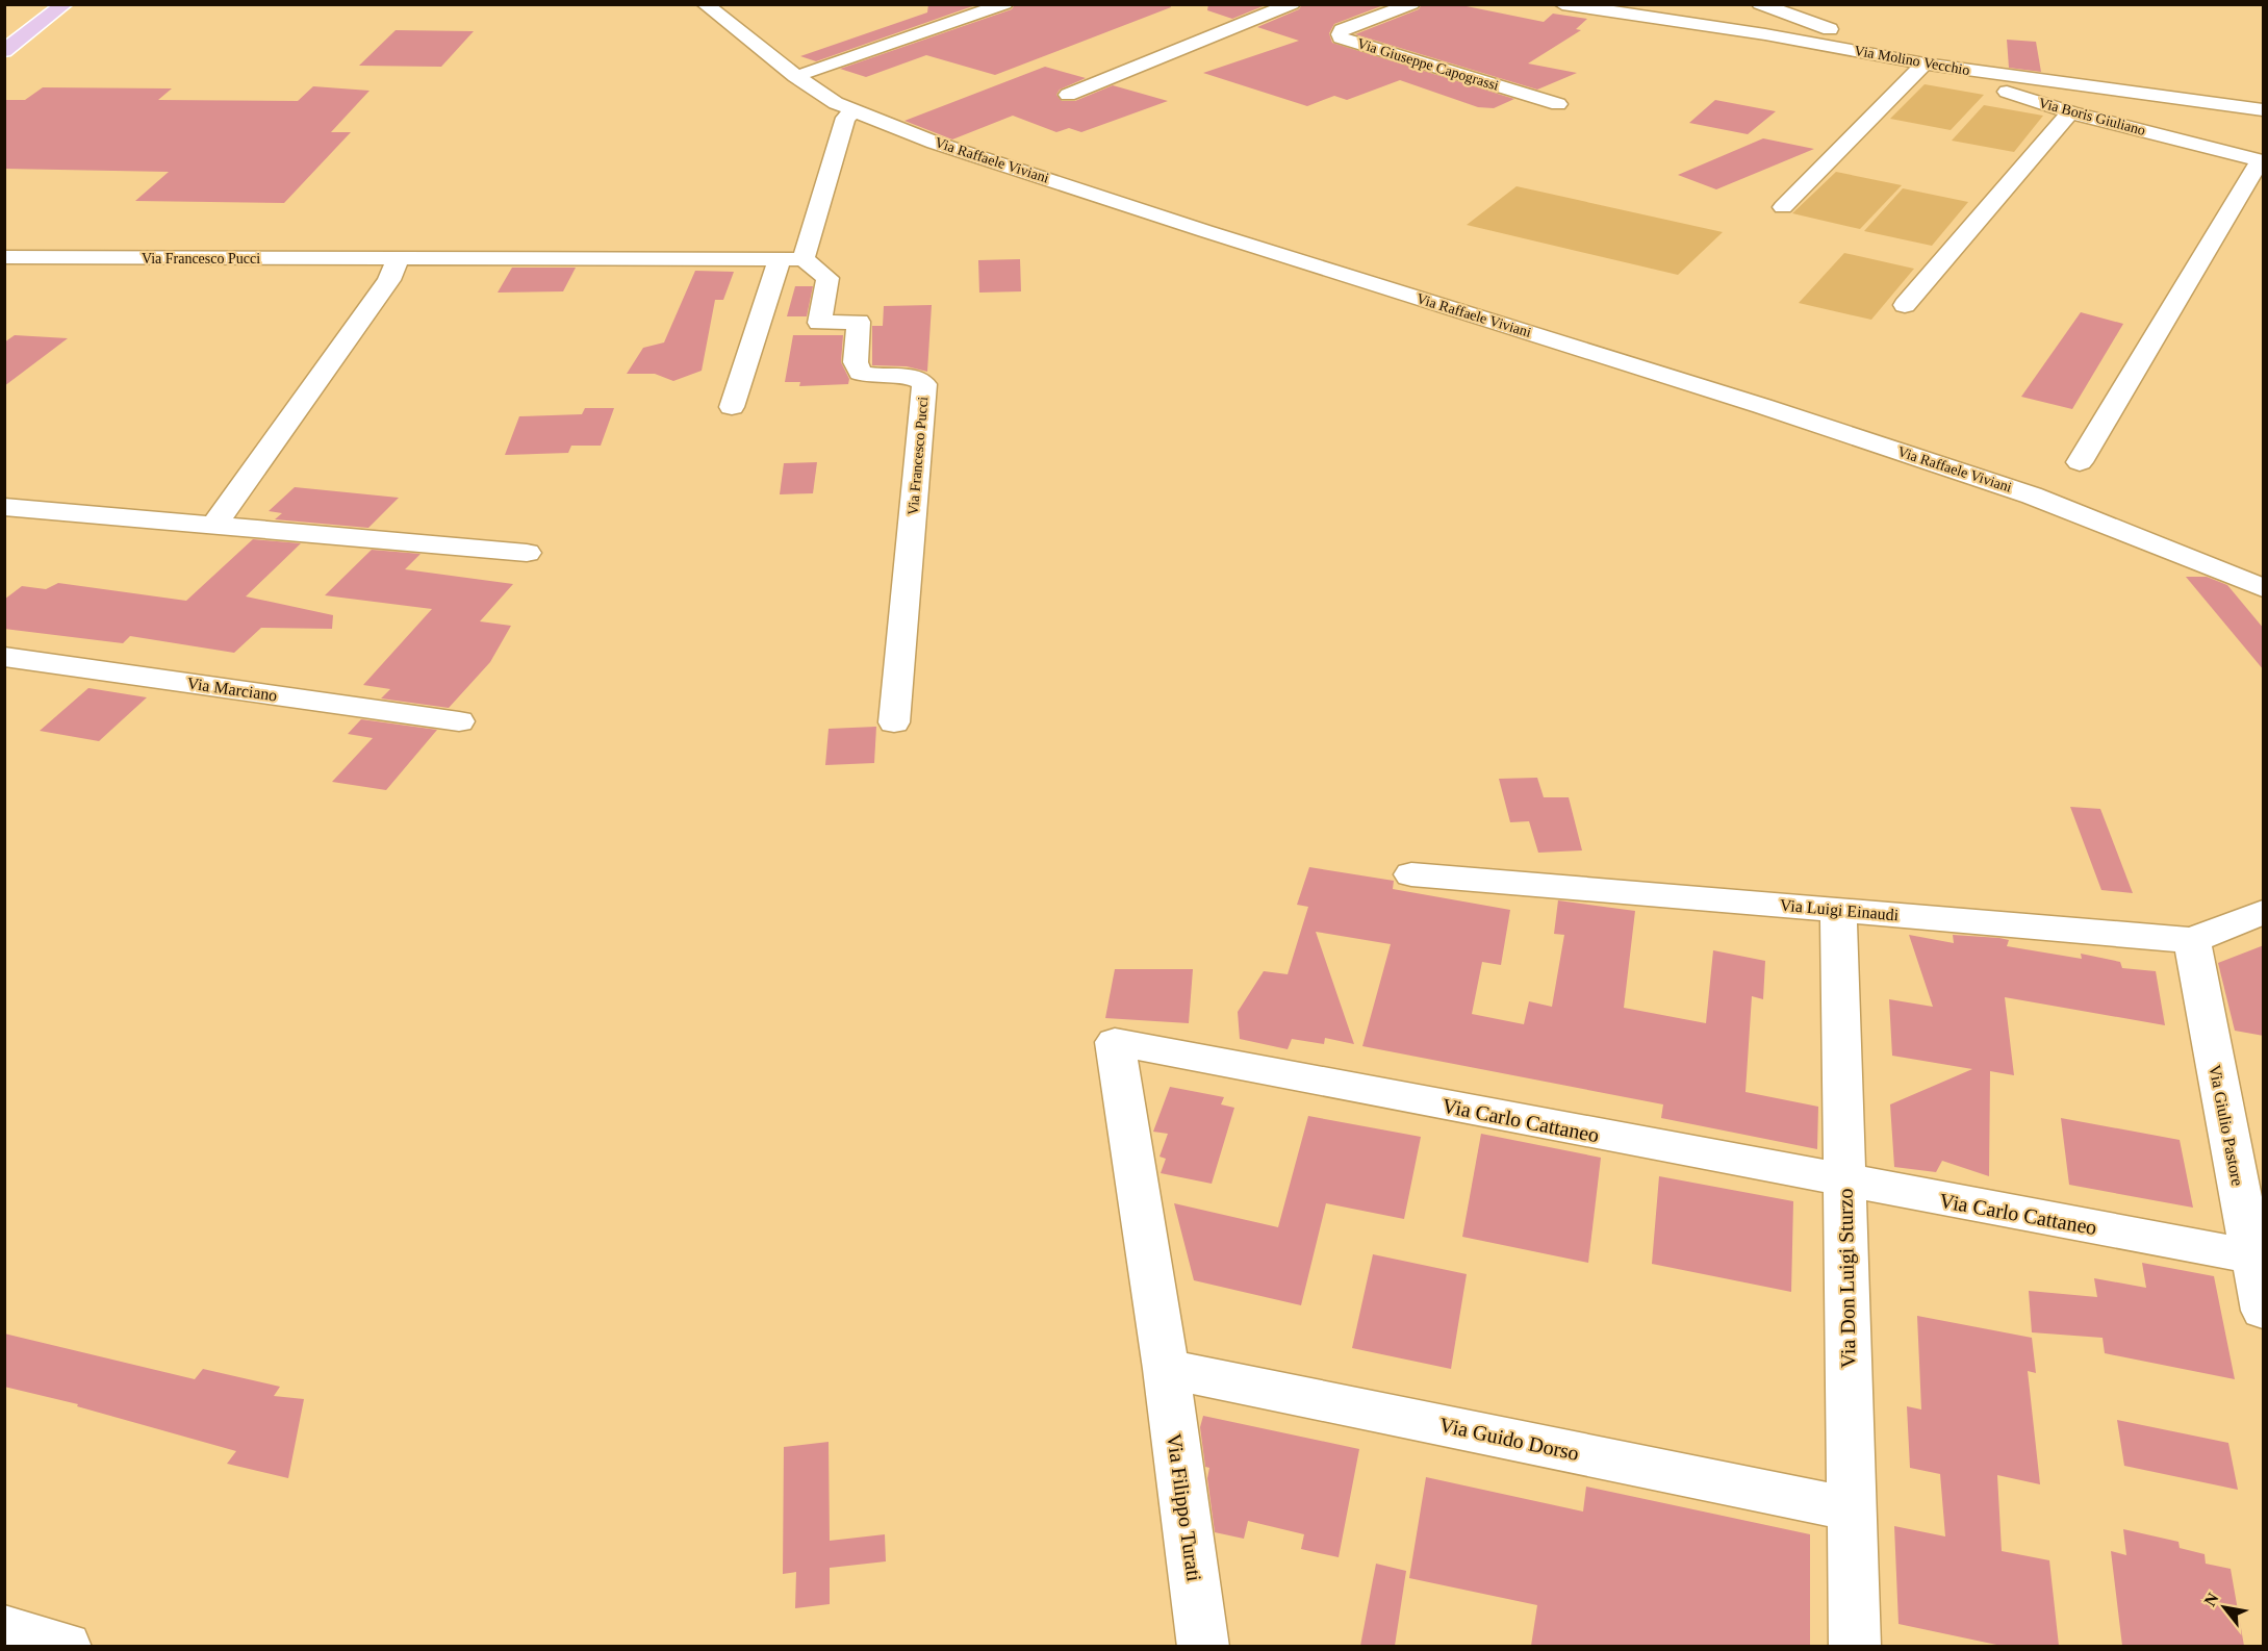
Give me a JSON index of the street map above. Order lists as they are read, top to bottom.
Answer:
{
  "streets": {
    "street": [
      "Via Molino Vecchio",
      "Via Giuseppe Capograssi",
      "Via Boris Giuliano",
      "Via Raffaele Viviani",
      "Via Francesco Pucci",
      "Via Marciano",
      "Via Luigi Einaudi",
      "Via Carlo Cattaneo",
      "Via Giulio Pastore",
      "Via Don Luigi Sturzo",
      "Via Guido Dorso",
      "Via Filippo Turati"
    ]
  },
  "crossings": [
    ["Via Molino Vecchio", "Via Boris Giuliano"],
    ["Via Luigi Einaudi", "Via Giulio Pastore"],
    ["Via Luigi Einaudi", "Via Don Luigi Sturzo"],
    ["Via Carlo Cattaneo", "Via Giulio Pastore"],
    ["Via Carlo Cattaneo", "Via Don Luigi Sturzo"],
    ["Via Carlo Cattaneo", "Via Guido Dorso"],
    ["Via Carlo Cattaneo", "Via Filippo Turati"],
    ["Via Don Luigi Sturzo", "Via Guido Dorso"],
    ["Via Guido Dorso", "Via Filippo Turati"]
  ],
  "north": "top left"
}
